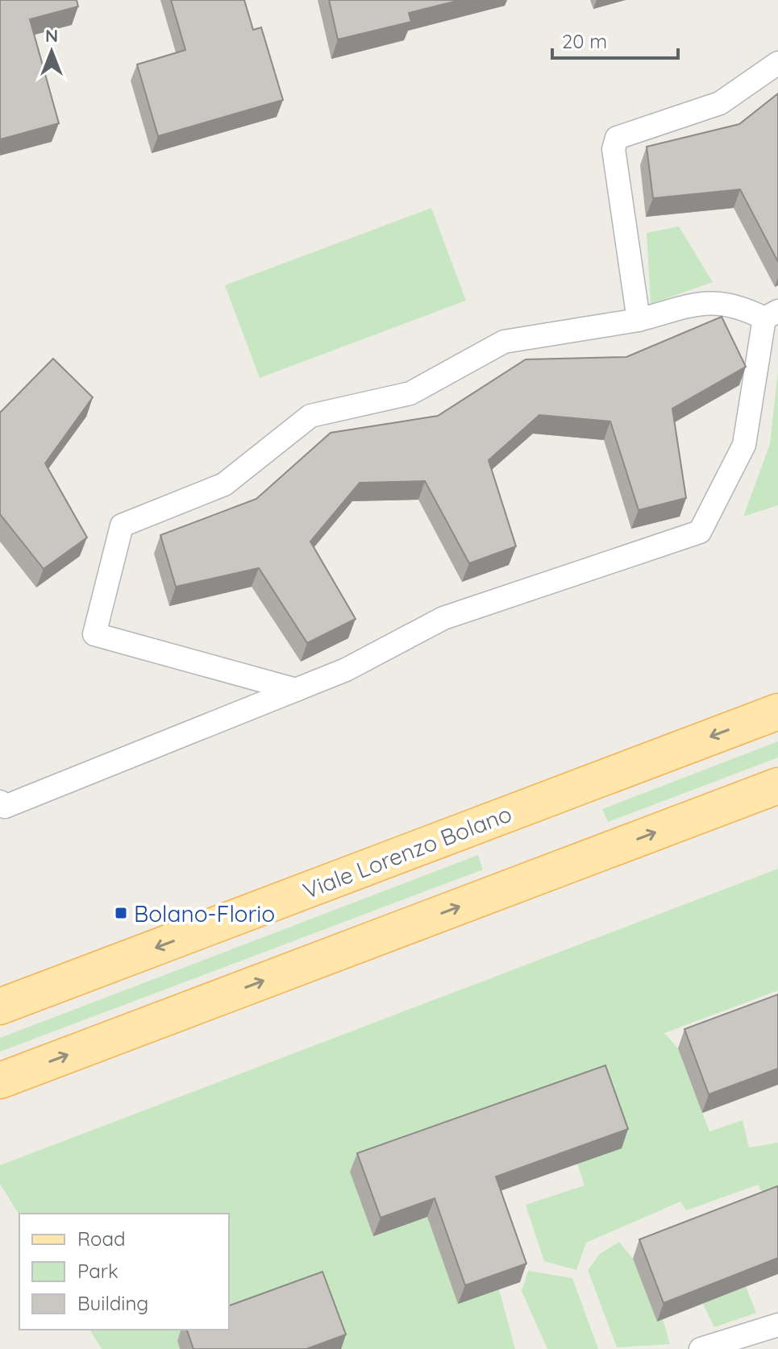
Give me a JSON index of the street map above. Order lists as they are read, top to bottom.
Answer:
{
  "streets": {
    "main road": ["Viale Lorenzo Bolano"]
  },
  "places": {
    "transit": ["Bolano-Florio"]
  },
  "legend": ["Road", "Park", "Building"],
  "scale_bar": "20 m",
  "north": "top"
}
